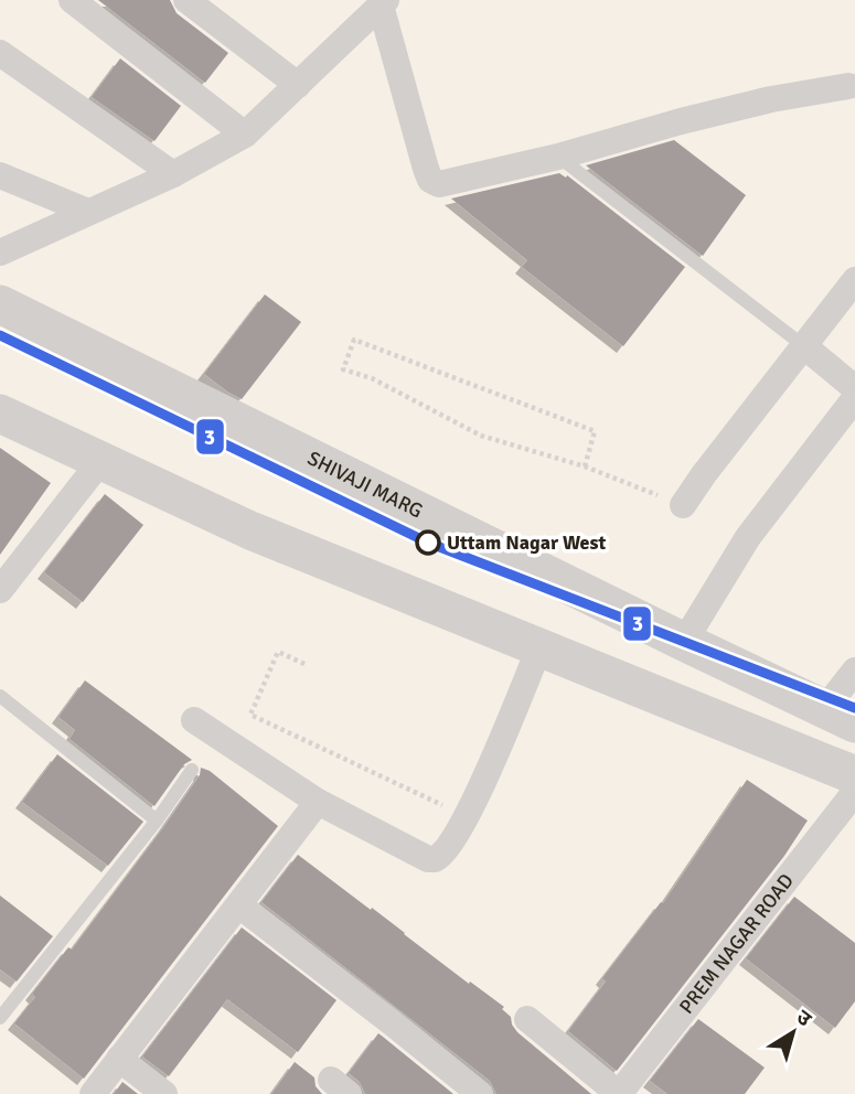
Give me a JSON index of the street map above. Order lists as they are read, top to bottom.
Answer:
{
  "streets": {
    "main road": ["SHIVAJI MARG"],
    "street": ["PREM NAGAR ROAD"]
  },
  "places": ["Uttam Nagar West"],
  "lines": ["transit line 3"],
  "north": "top right"
}
